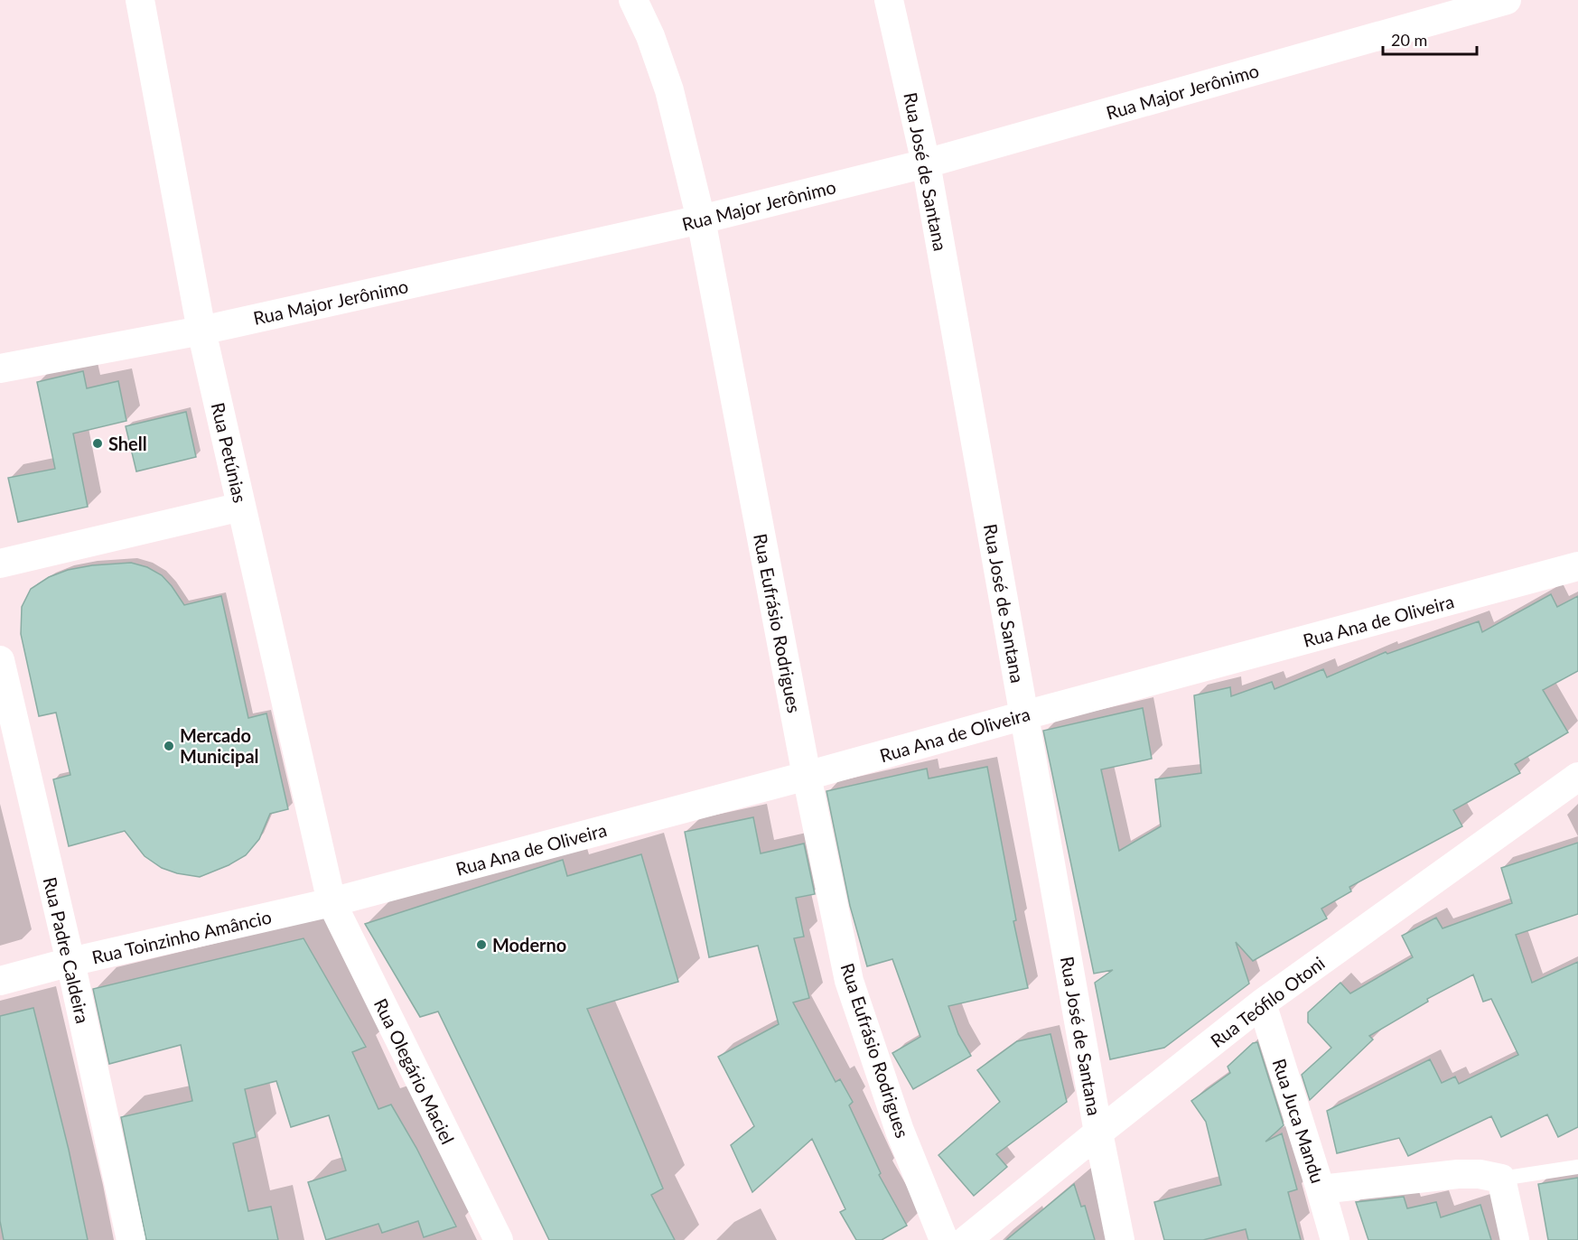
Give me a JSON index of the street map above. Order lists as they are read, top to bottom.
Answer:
{
  "streets": {
    "street": [
      "Rua Major Jerônimo",
      "Rua José de Santana",
      "Rua Petúnias",
      "Rua Ana de Oliveira",
      "Rua Eufrásio Rodrigues",
      "Rua Toinzinho Amâncio",
      "Rua Padre Caldeira",
      "Rua Teófilo Otoni",
      "Rua Olegário Maciel",
      "Rua Juca Mandu"
    ]
  },
  "crossings": [
    ["Rua Major Jerônimo", "Rua José de Santana"],
    ["Rua Major Jerônimo", "Rua Petúnias"],
    ["Rua Major Jerônimo", "Rua Eufrásio Rodrigues"],
    ["Rua José de Santana", "Rua Ana de Oliveira"],
    ["Rua José de Santana", "Rua Teófilo Otoni"],
    ["Rua Petúnias", "Rua Ana de Oliveira"],
    ["Rua Petúnias", "Rua Toinzinho Amâncio"],
    ["Rua Petúnias", "Rua Olegário Maciel"],
    ["Rua Ana de Oliveira", "Rua Eufrásio Rodrigues"],
    ["Rua Ana de Oliveira", "Rua Toinzinho Amâncio"],
    ["Rua Ana de Oliveira", "Rua Olegário Maciel"],
    ["Rua Toinzinho Amâncio", "Rua Padre Caldeira"],
    ["Rua Toinzinho Amâncio", "Rua Olegário Maciel"],
    ["Rua Teófilo Otoni", "Rua Juca Mandu"]
  ],
  "places": ["Shell", "Mercado Municipal", "Moderno"],
  "scale_bar": "20 m"
}
